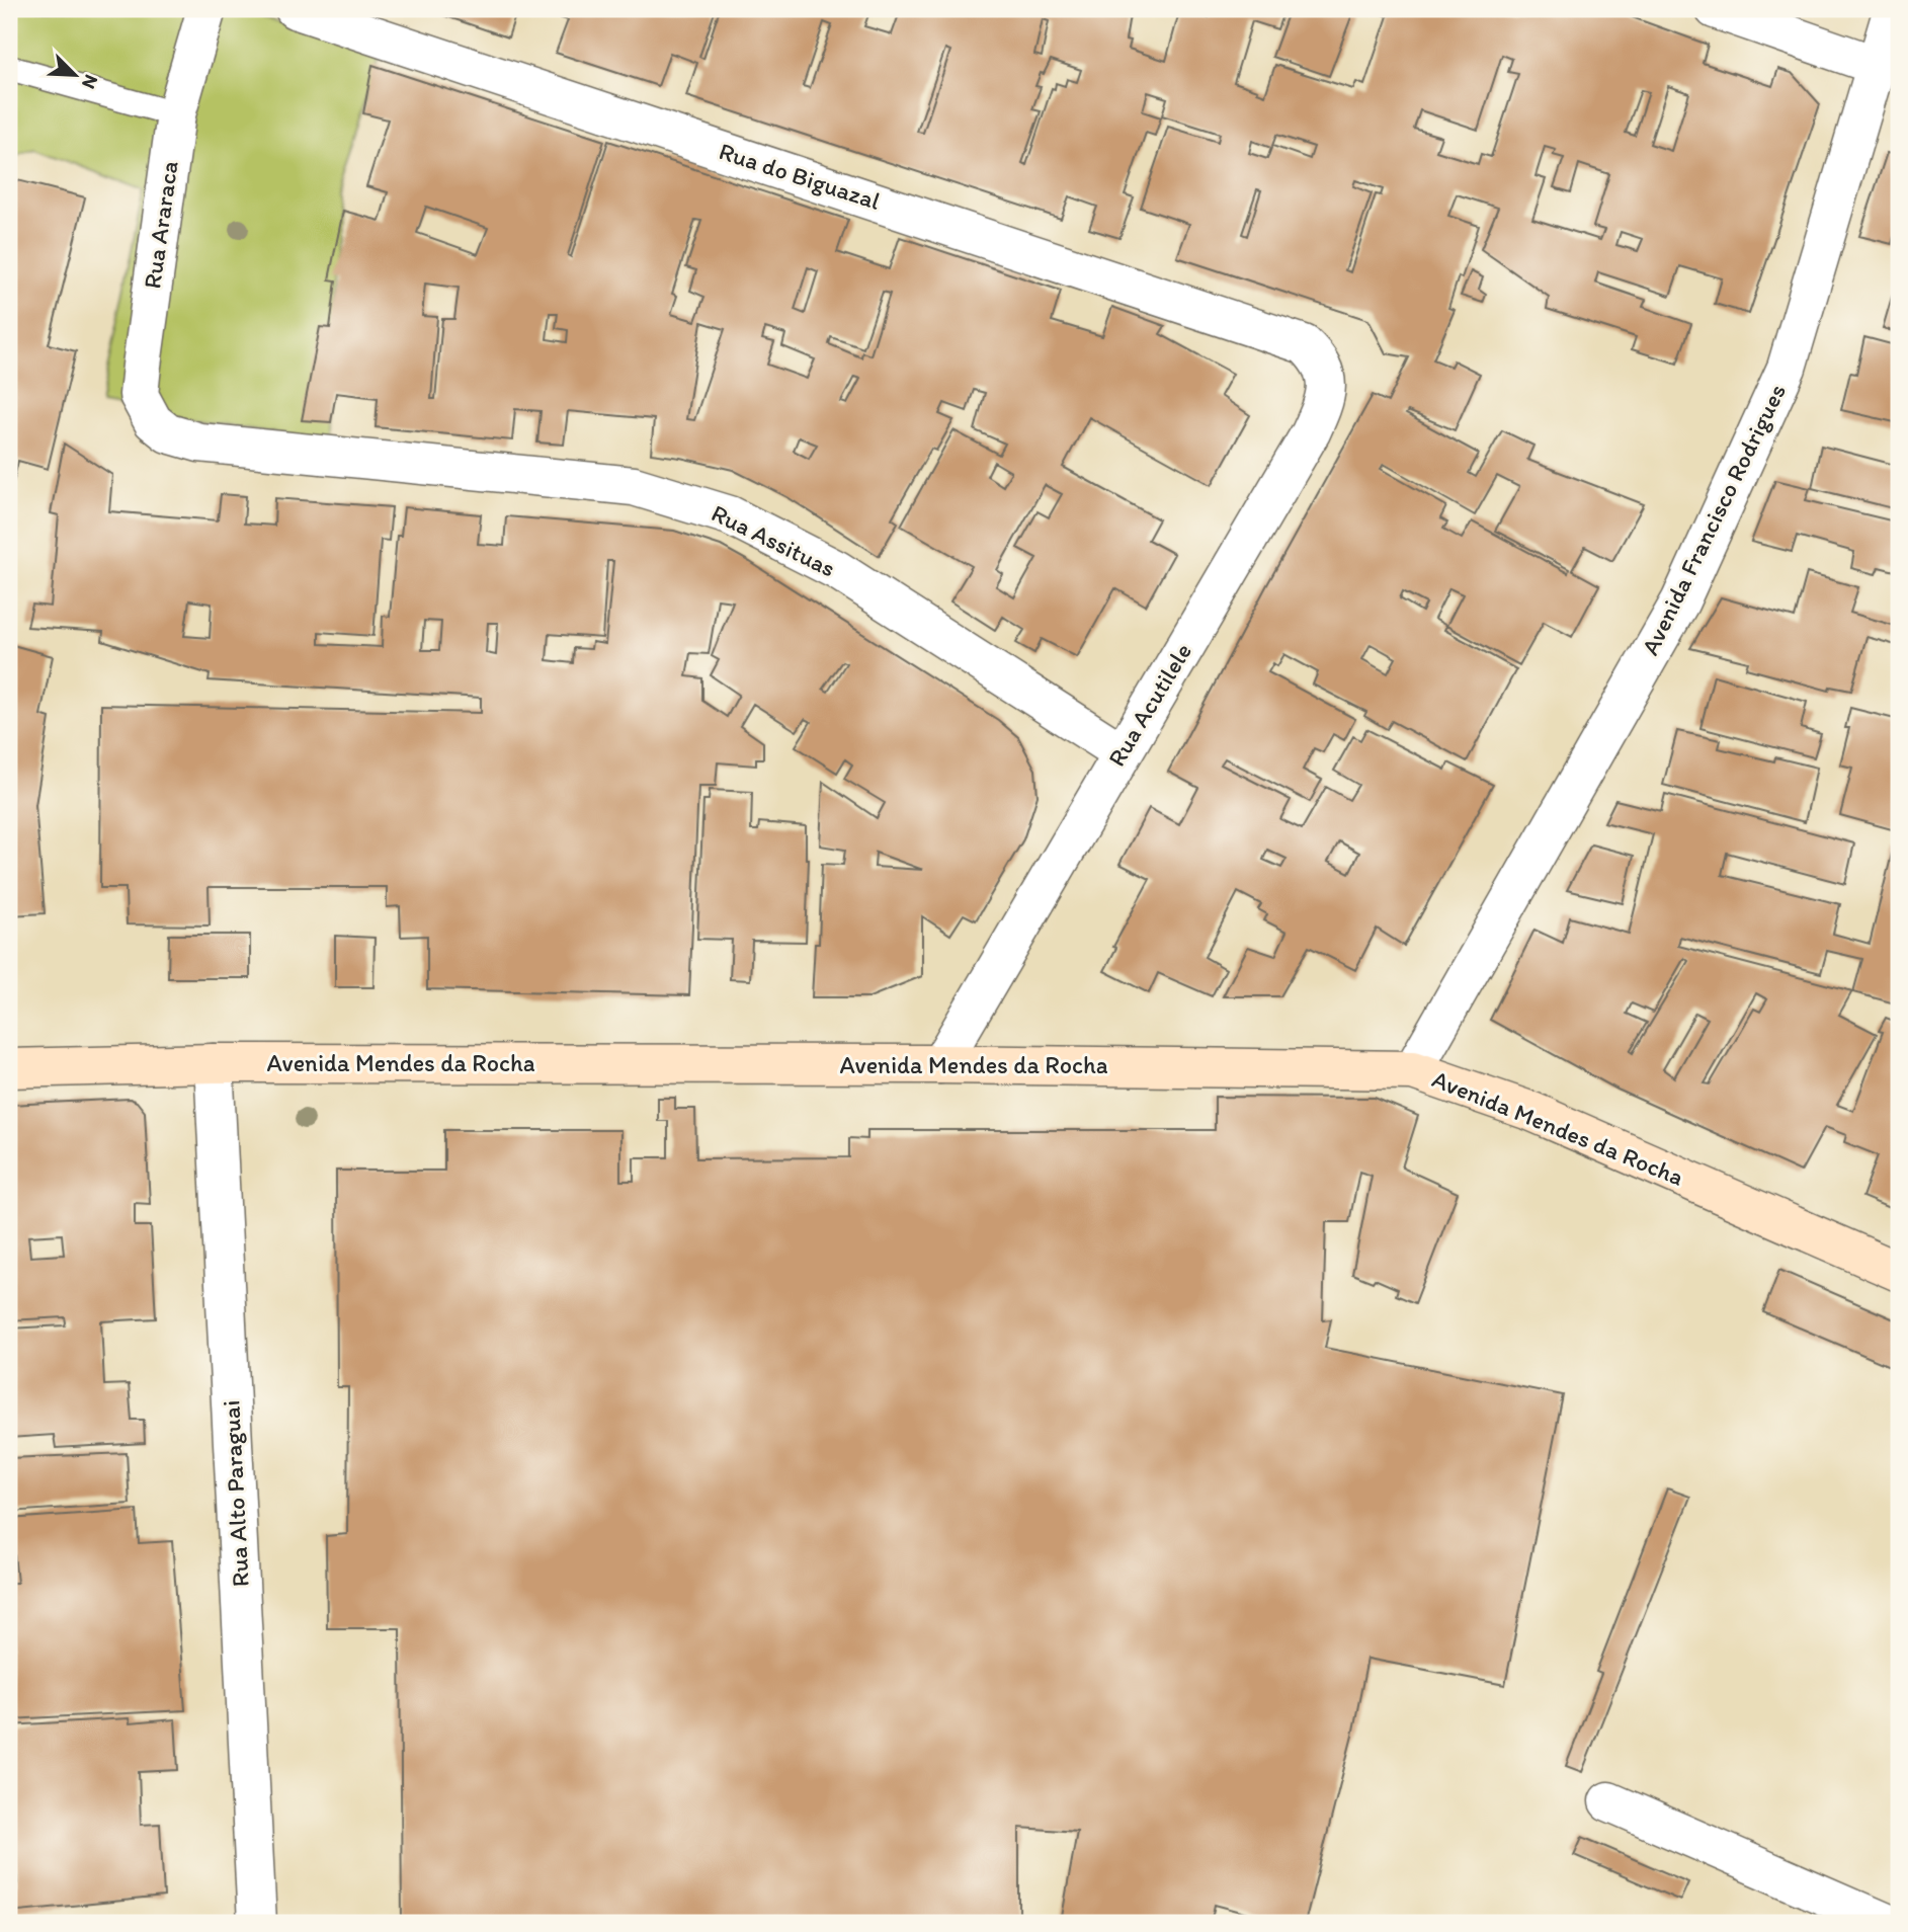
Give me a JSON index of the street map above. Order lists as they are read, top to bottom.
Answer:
{
  "streets": {
    "street": [
      "Rua do Biguazal",
      "Rua Araraca",
      "Avenida Francisco Rodrigues",
      "Rua Assituas",
      "Rua Acutilele",
      "Avenida Mendes da Rocha",
      "Rua Alto Paraguai"
    ]
  },
  "crossings": [
    ["Rua do Biguazal", "Rua Acutilele"],
    ["Rua Araraca", "Rua Assituas"],
    ["Avenida Francisco Rodrigues", "Avenida Mendes da Rocha"],
    ["Rua Assituas", "Rua Acutilele"],
    ["Rua Acutilele", "Avenida Mendes da Rocha"],
    ["Avenida Mendes da Rocha", "Rua Alto Paraguai"]
  ],
  "north": "bottom right"
}
